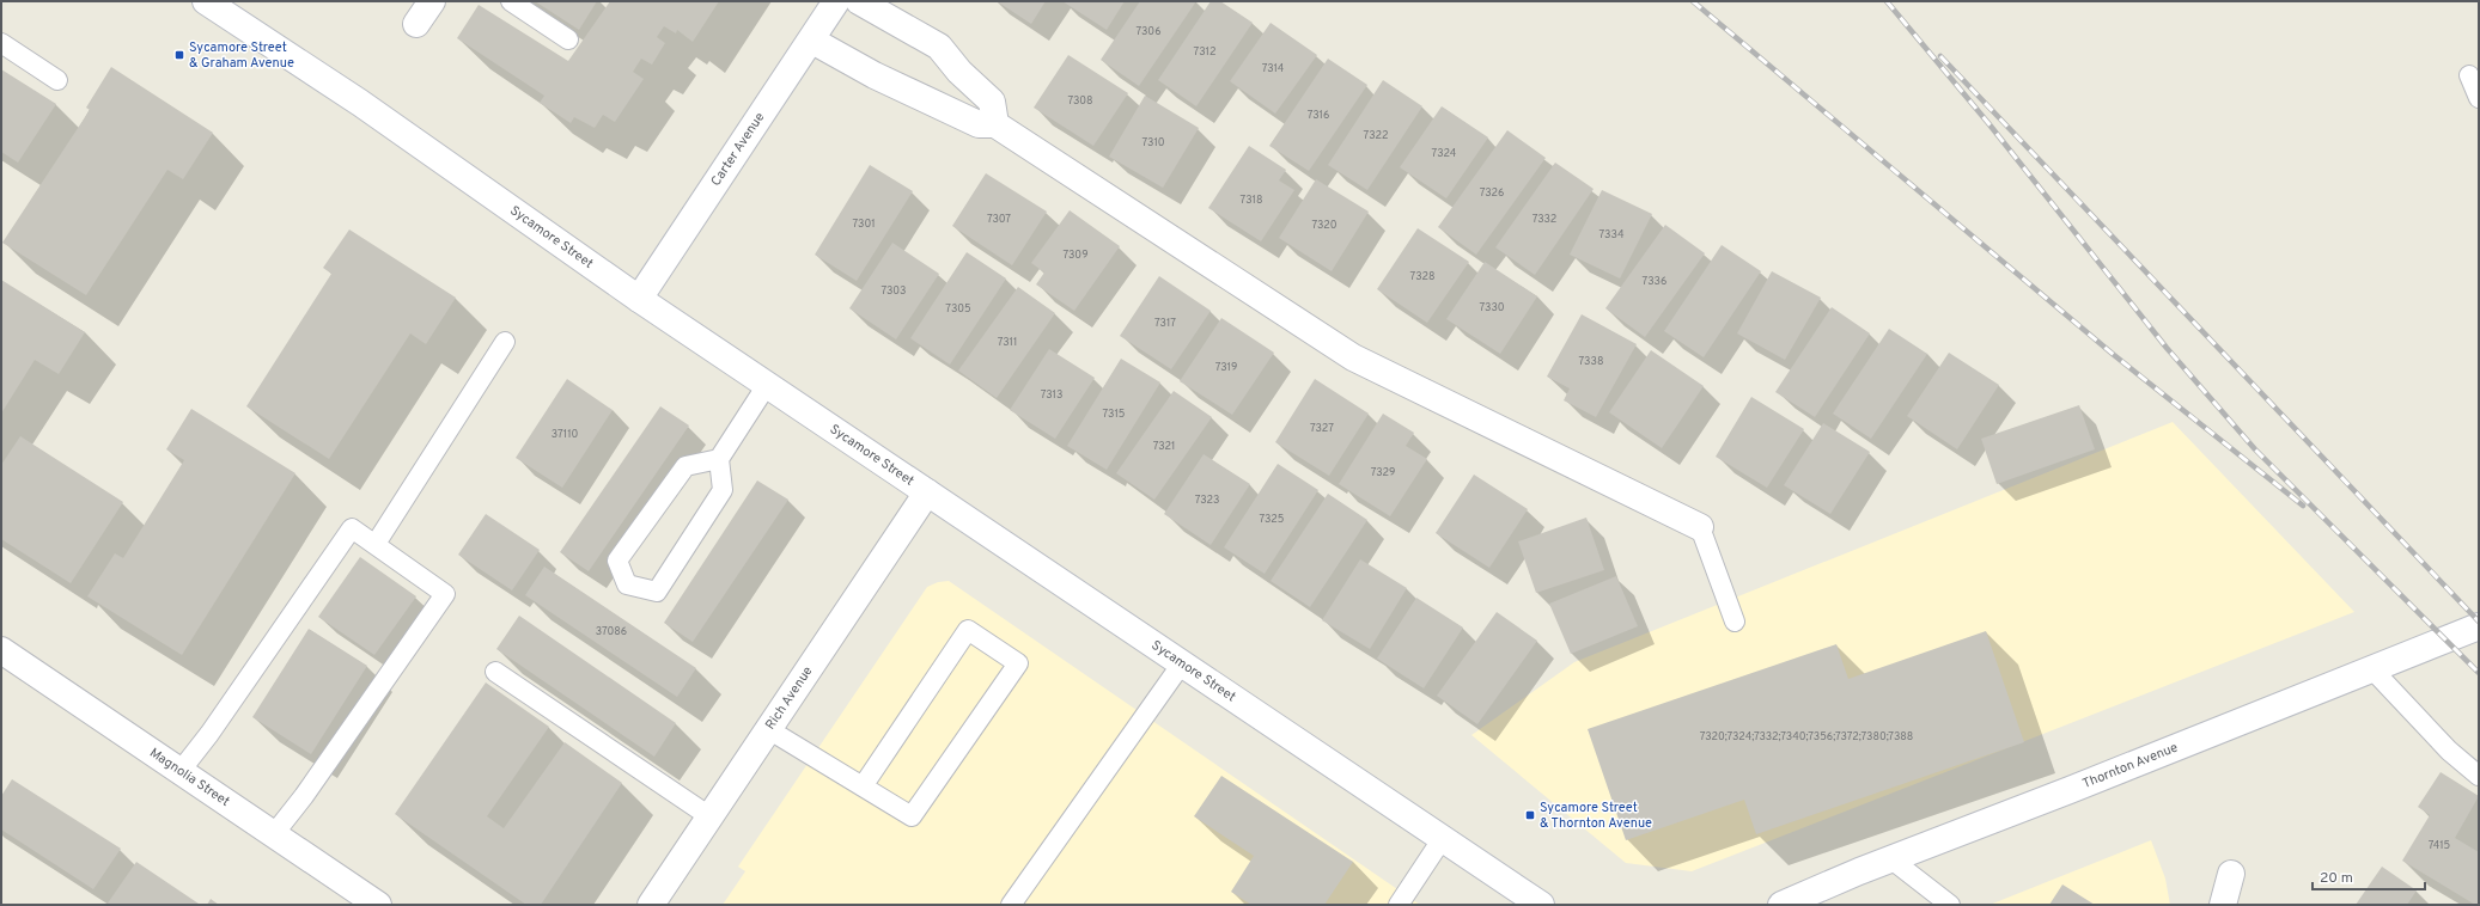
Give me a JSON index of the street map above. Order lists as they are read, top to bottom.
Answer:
{
  "streets": {
    "street": [
      "Carter Avenue",
      "Sycamore Street",
      "Rich Avenue",
      "Thornton Avenue",
      "Magnolia Street"
    ]
  },
  "crossings": [
    ["Carter Avenue", "Sycamore Street"],
    ["Sycamore Street", "Rich Avenue"]
  ],
  "places": {
    "transit": ["Sycamore Street & Graham Avenue", "Sycamore Street & Thornton Avenue"]
  },
  "house_numbers": [
    "7306",
    "7312",
    "7314",
    "7308",
    "7316",
    "7322",
    "7310",
    "7324",
    "7326",
    "7318",
    "7307",
    "7332",
    "7301",
    "7320",
    "7334",
    "7309",
    "7328",
    "7336",
    "7303",
    "7330",
    "7305",
    "7317",
    "7311",
    "7338",
    "7319",
    "7313",
    "7315",
    "7327",
    "37110",
    "7321",
    "7329",
    "7323",
    "7325",
    "37086",
    "7320;7324;7332;7340;7356;7372;7380;7388",
    "7415"
  ],
  "scale_bar": "20 m"
}
